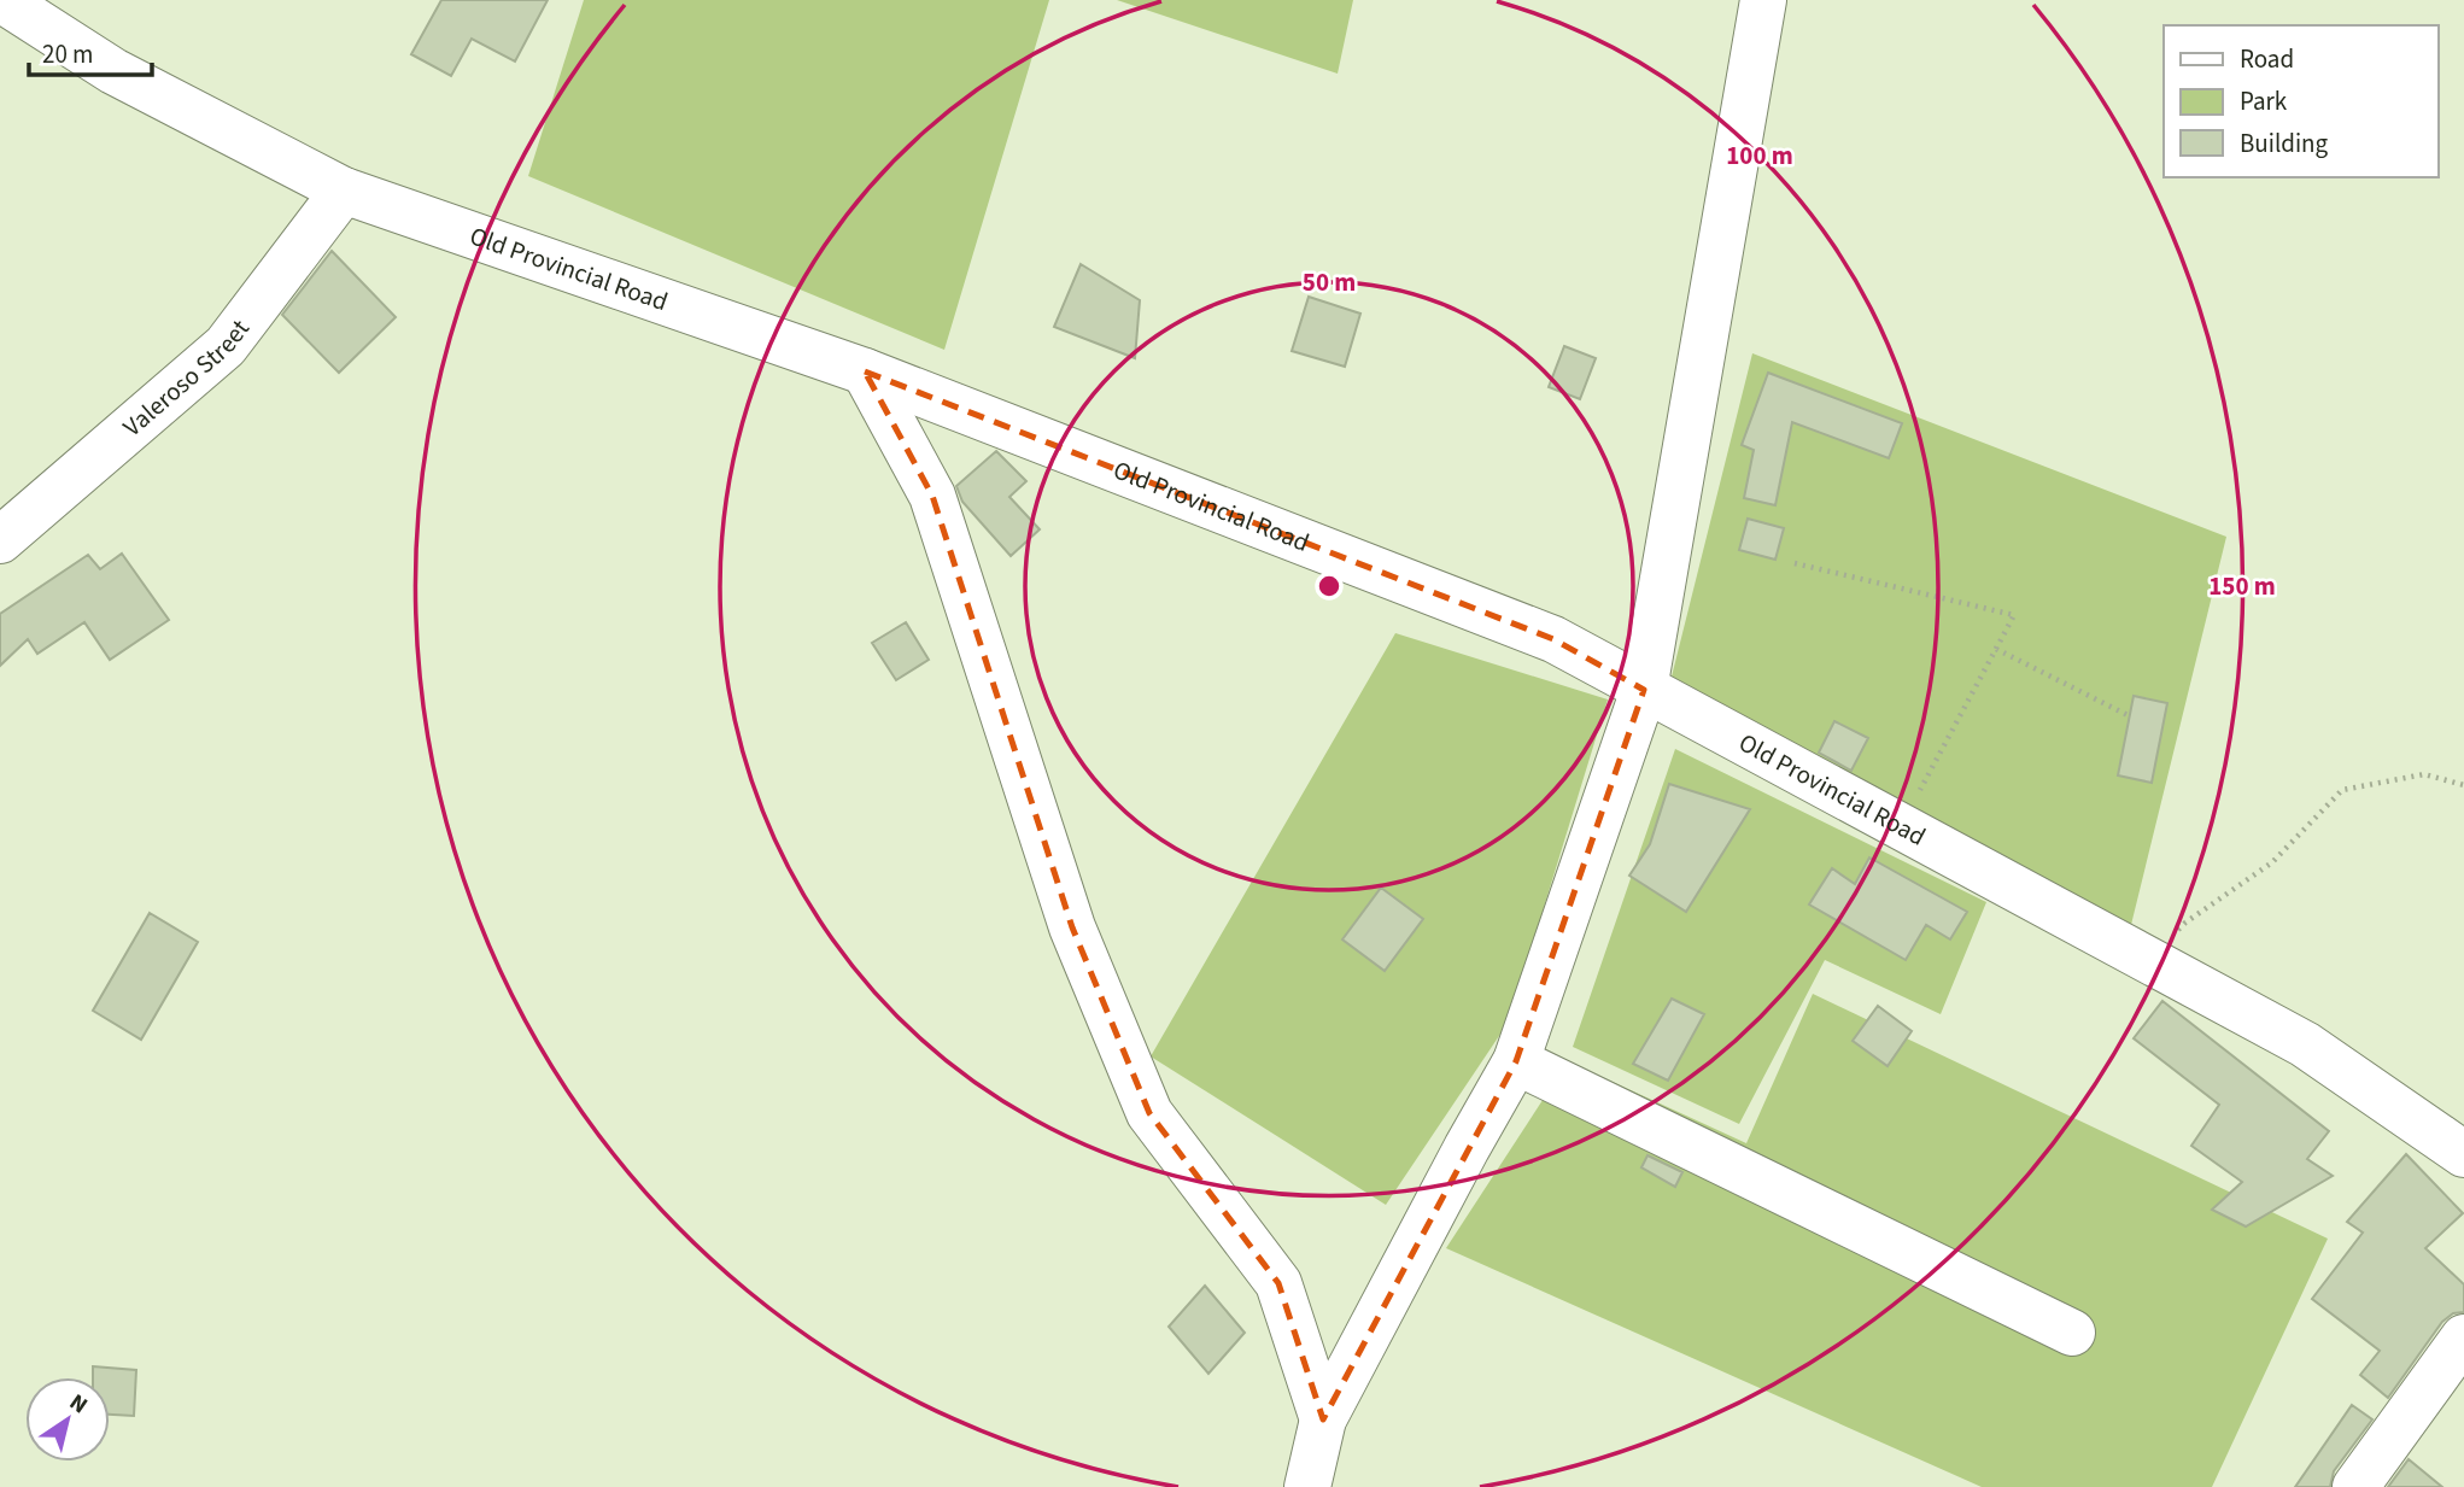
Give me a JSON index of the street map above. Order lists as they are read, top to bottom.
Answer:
{
  "streets": {
    "street": ["Old Provincial Road", "Valeroso Street"]
  },
  "crossings": [
    ["Old Provincial Road", "Valeroso Street"]
  ],
  "legend": ["Road", "Park", "Building"],
  "scale_bar": "20 m",
  "north": "top right",
  "rings": ["100 m", "50 m", "150 m"]
}
